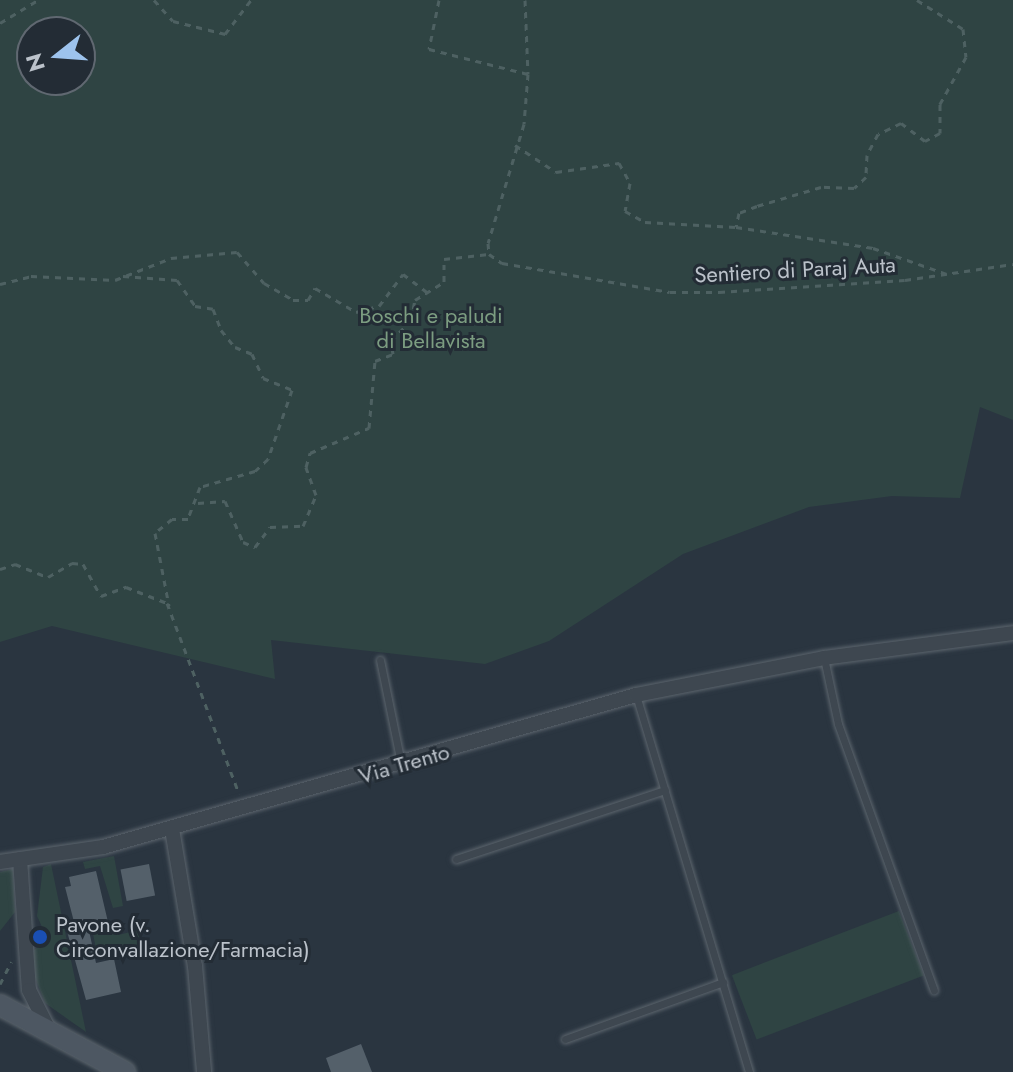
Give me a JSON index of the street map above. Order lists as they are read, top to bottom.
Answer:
{
  "streets": {
    "street": ["Via Trento"],
    "path": ["Sentiero di Paraj Auta"]
  },
  "parks": ["Boschi e paludi di Bellavista"],
  "places": ["Pavone (v. Circonvallazione/Farmacia)"],
  "north": "left"
}
